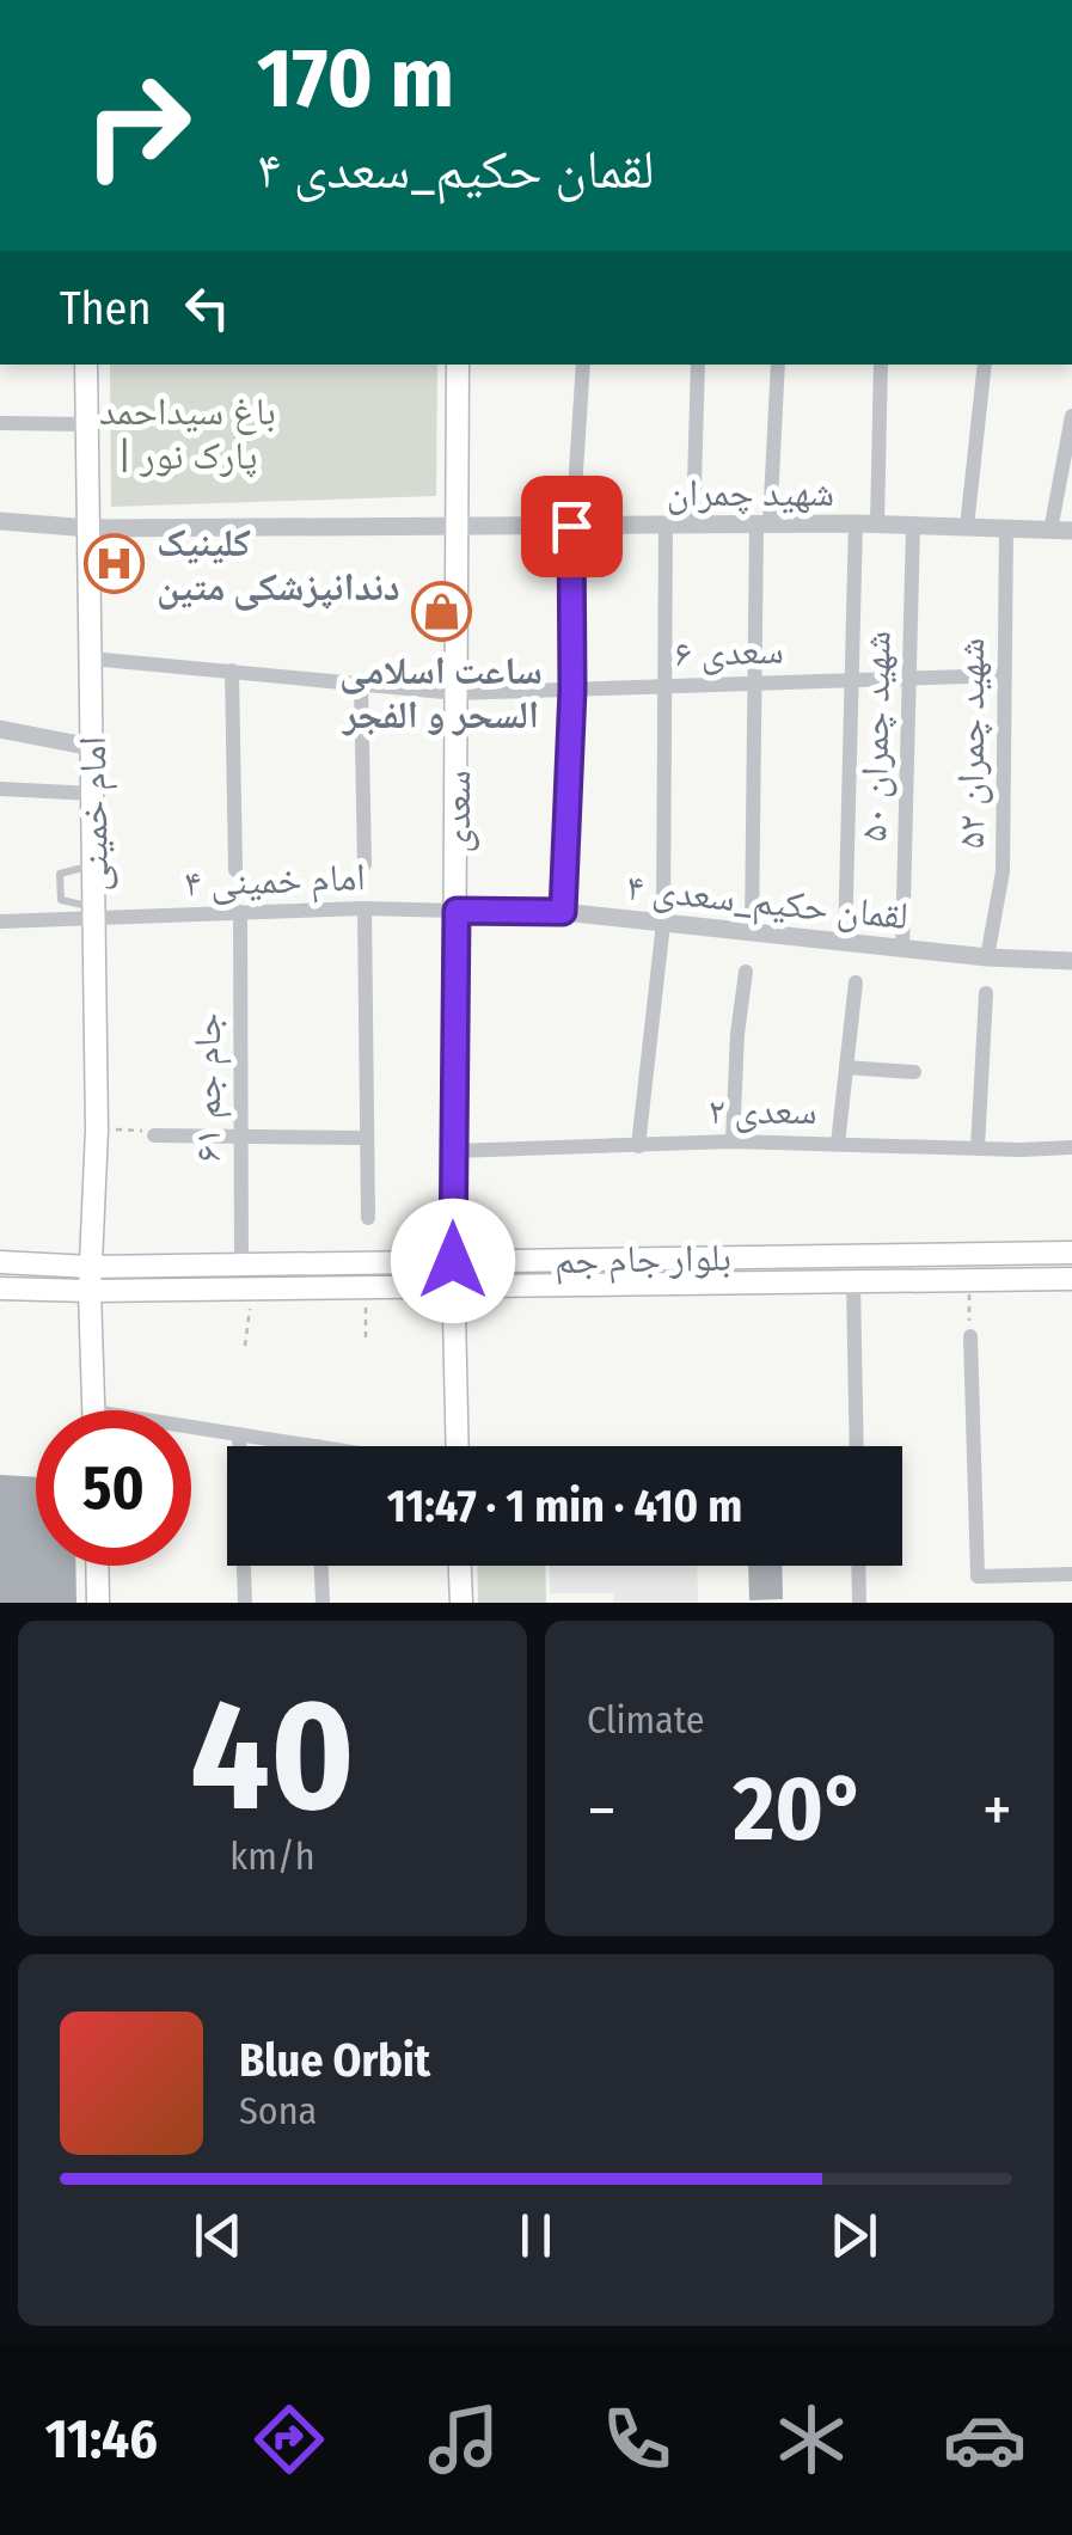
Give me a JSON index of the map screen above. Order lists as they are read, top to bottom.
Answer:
{
  "streets": {
    "main road": ["سعدی", "امام خمینی", "بلوار جام جم"],
    "street": [
      "شهید چمران",
      "سعدی ۶",
      "شهید چمران ۵۰",
      "شهید چمران ۵۲",
      "امام خمینی ۴",
      "لقمان حکیم_سعدی ۴",
      "جام جم ۶۱",
      "سعدی ۲"
    ]
  },
  "crossings": [
    ["شهید چمران", "شهید چمران ۵۰"],
    ["شهید چمران", "شهید چمران ۵۲"],
    ["شهید چمران", "سعدی"],
    ["شهید چمران", "امام خمینی"],
    ["سعدی ۶", "شهید چمران ۵۰"],
    ["سعدی ۶", "شهید چمران ۵۲"],
    ["سعدی ۶", "سعدی"],
    ["سعدی ۶", "امام خمینی"],
    ["شهید چمران ۵۰", "لقمان حکیم_سعدی ۴"],
    ["شهید چمران ۵۲", "لقمان حکیم_سعدی ۴"],
    ["سعدی", "امام خمینی ۴"],
    ["سعدی", "لقمان حکیم_سعدی ۴"],
    ["سعدی", "سعدی ۲"],
    ["سعدی", "بلوار جام جم"],
    ["امام خمینی", "امام خمینی ۴"],
    ["امام خمینی", "بلوار جام جم"],
    ["امام خمینی ۴", "لقمان حکیم_سعدی ۴"],
    ["امام خمینی ۴", "جام جم ۶۱"],
    ["جام جم ۶۱", "بلوار جام جم"]
  ],
  "parks": ["باغ سیداحمد | پارک نور"],
  "places": {
    "hospital": ["کلینیک دندانپزشکی متین"],
    "shop": ["ساعت اسلامی السحر و الفجر"]
  },
  "page": {
    "turn": ["170 m", "لقمان حکیم_سعدی ۴"],
    "then": "Then",
    "limit": "50",
    "trip": "11:47 · 1 min · 410 m",
    "tile": [
      ["40", "km/h"],
      "Climate"
    ],
    "heat": ["−", "20°", "+"],
    "song": ["Blue Orbit", "Sona"],
    "tabs": "11:46"
  }
}
